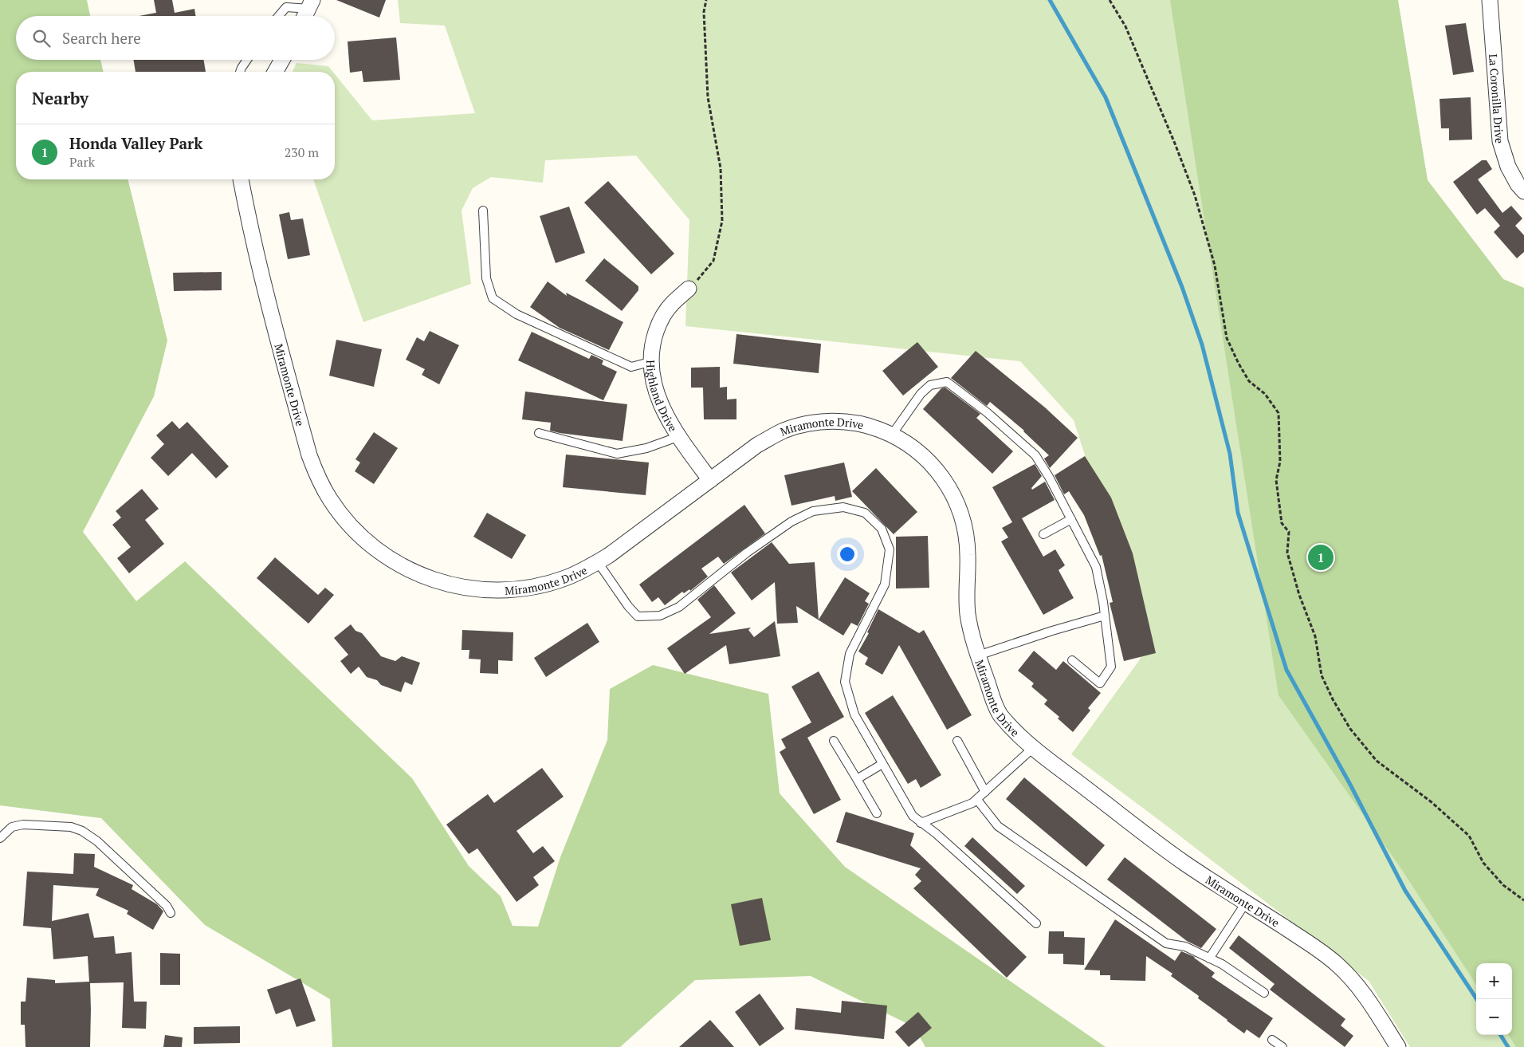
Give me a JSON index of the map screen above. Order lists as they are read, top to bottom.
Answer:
{
  "streets": {
    "street": ["La Coronilla Drive", "Miramonte Drive", "Highland Drive"]
  },
  "crossings": [
    ["Miramonte Drive", "Highland Drive"]
  ],
  "page": {
    "search": "Search here",
    "heading": "Nearby",
    "list": [
      {
        "mark": "1",
        "name": "Honda Valley Park",
        "note": "Park",
        "value": "230 m"
      }
    ],
    "pins": "1",
    "map_buttons": ["+", "−"]
  }
}
